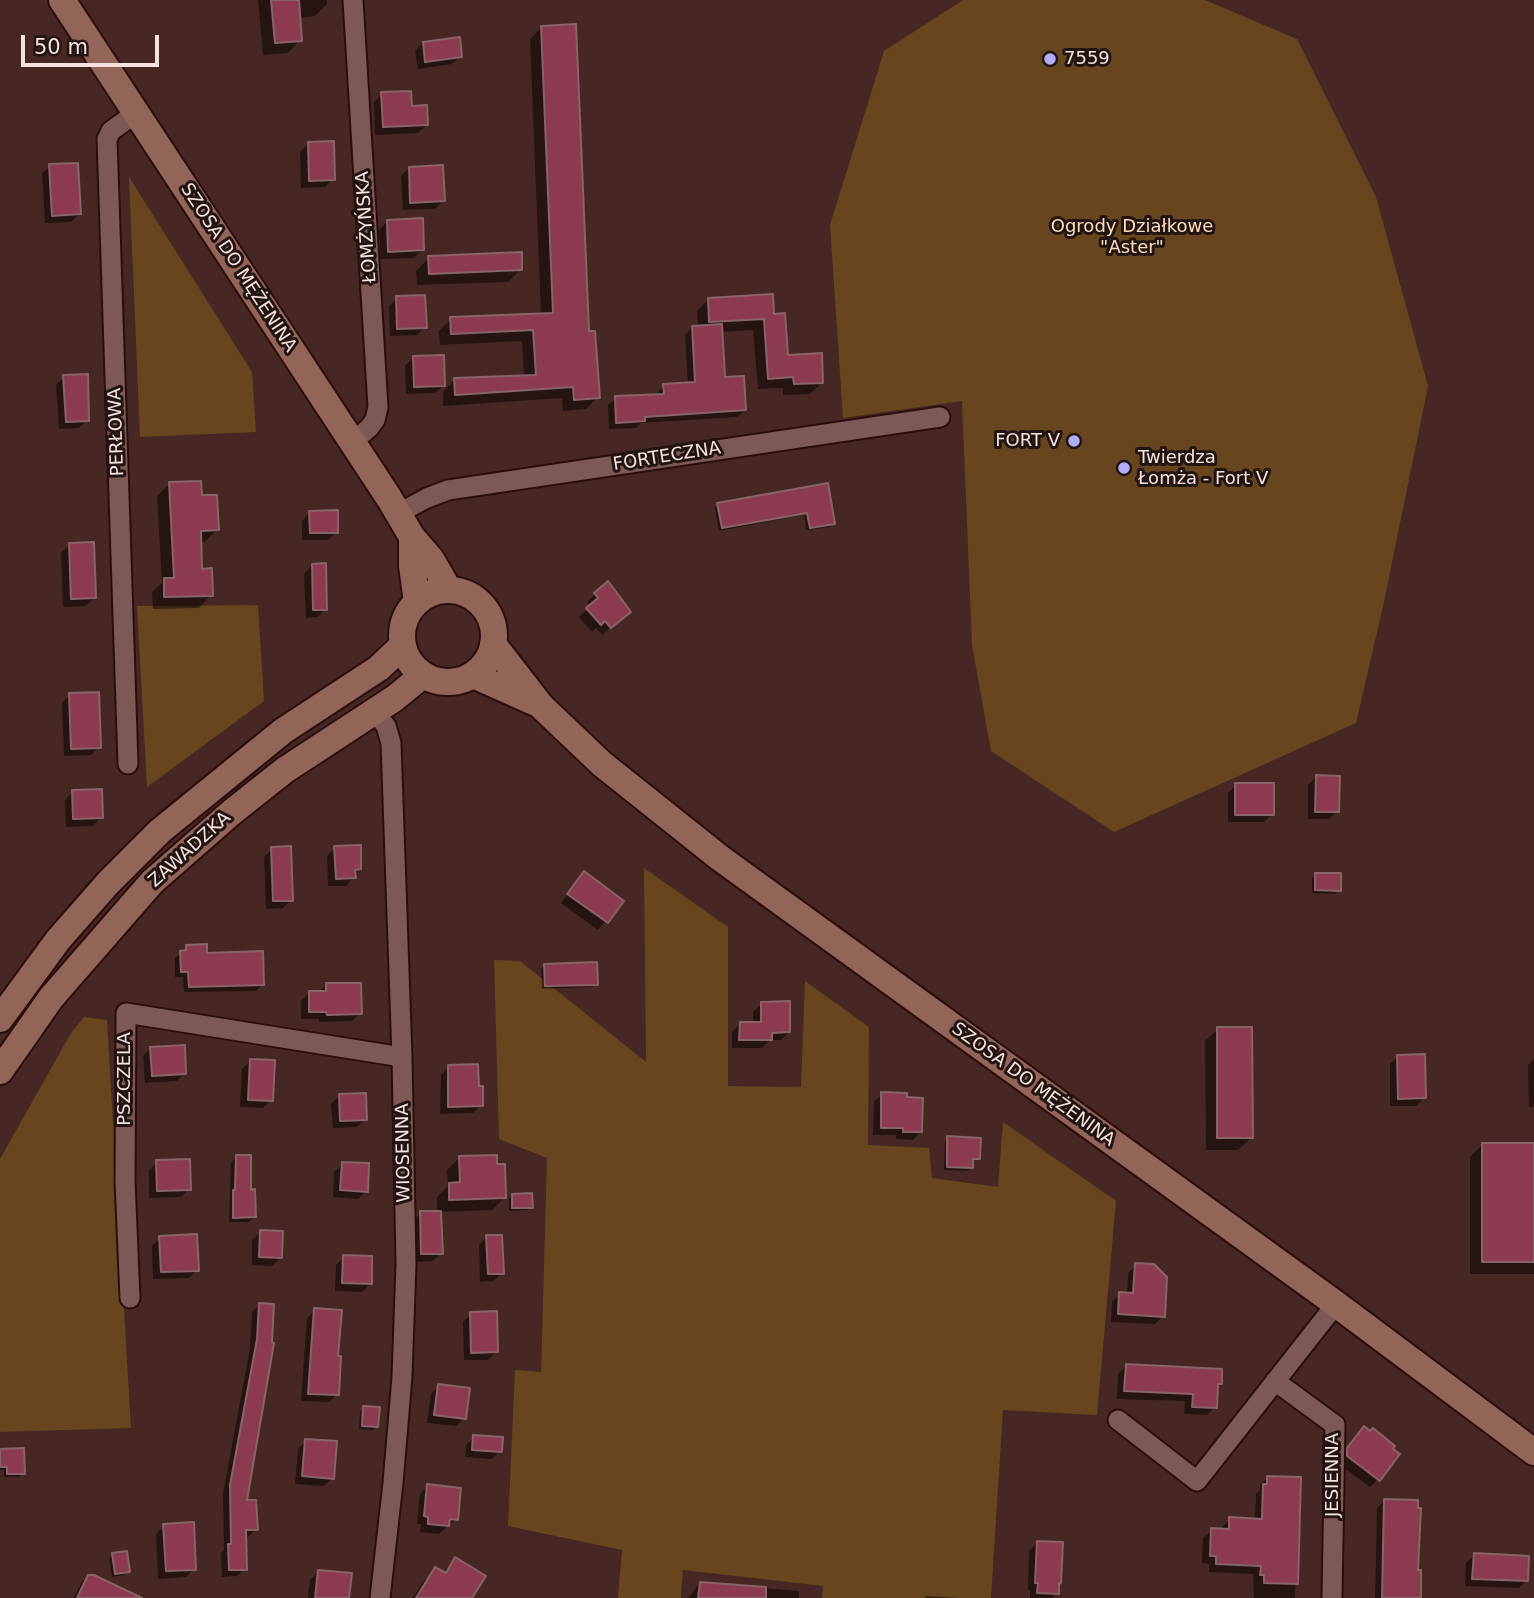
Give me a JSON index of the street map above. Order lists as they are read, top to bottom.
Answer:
{
  "streets": {
    "main road": ["SZOSA DO MĘŻENINA", "ZAWADZKA"],
    "street": [
      "ŁOMŻYŃSKA",
      "PERŁOWA",
      "FORTECZNA",
      "PSZCZELA",
      "WIOSENNA",
      "JESIENNA"
    ]
  },
  "crossings": [
    ["ŁOMŻYŃSKA", "SZOSA DO MĘŻENINA"],
    ["SZOSA DO MĘŻENINA", "PERŁOWA"],
    ["SZOSA DO MĘŻENINA", "FORTECZNA"],
    ["SZOSA DO MĘŻENINA", "ZAWADZKA"],
    ["ZAWADZKA", "WIOSENNA"],
    ["PSZCZELA", "WIOSENNA"]
  ],
  "parks": ["Ogrody Działkowe \"Aster\""],
  "places": ["7559", "FORT V", "Twierdza Łomża - Fort V"],
  "scale_bar": "50 m"
}
